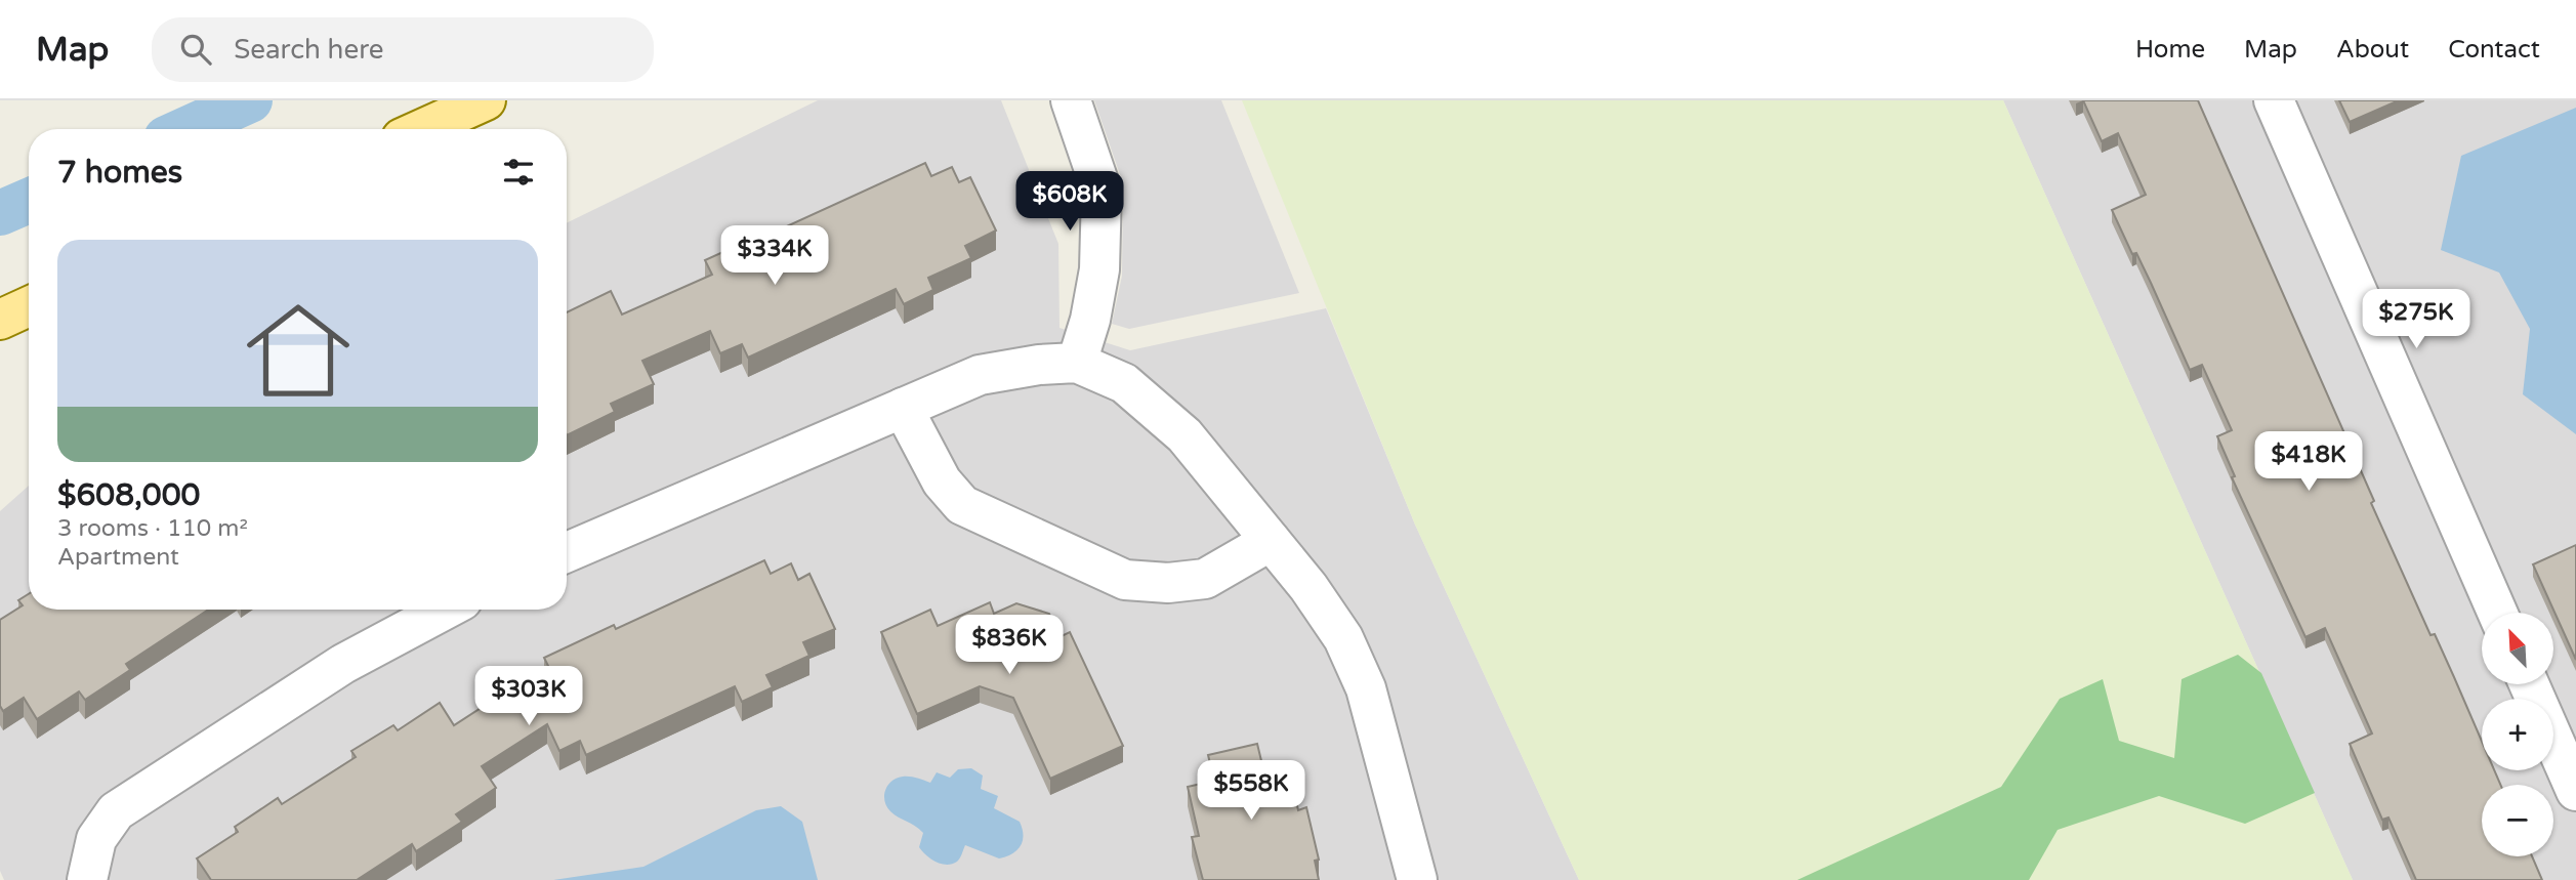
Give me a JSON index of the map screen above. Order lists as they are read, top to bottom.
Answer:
{
  "north": "top left",
  "page": {
    "header": "Map",
    "search": "Search here",
    "nav": [
      "Home",
      "Map",
      "About",
      "Contact"
    ],
    "heading": "7 homes",
    "price": [
      "$608K",
      "$334K",
      "$275K",
      "$418K",
      "$836K",
      "$303K",
      "$558K"
    ],
    "list": [
      {
        "name": "$608,000",
        "note": "3 rooms · 110 m² · Apartment"
      }
    ],
    "map_buttons": ["+", "−"]
  }
}
